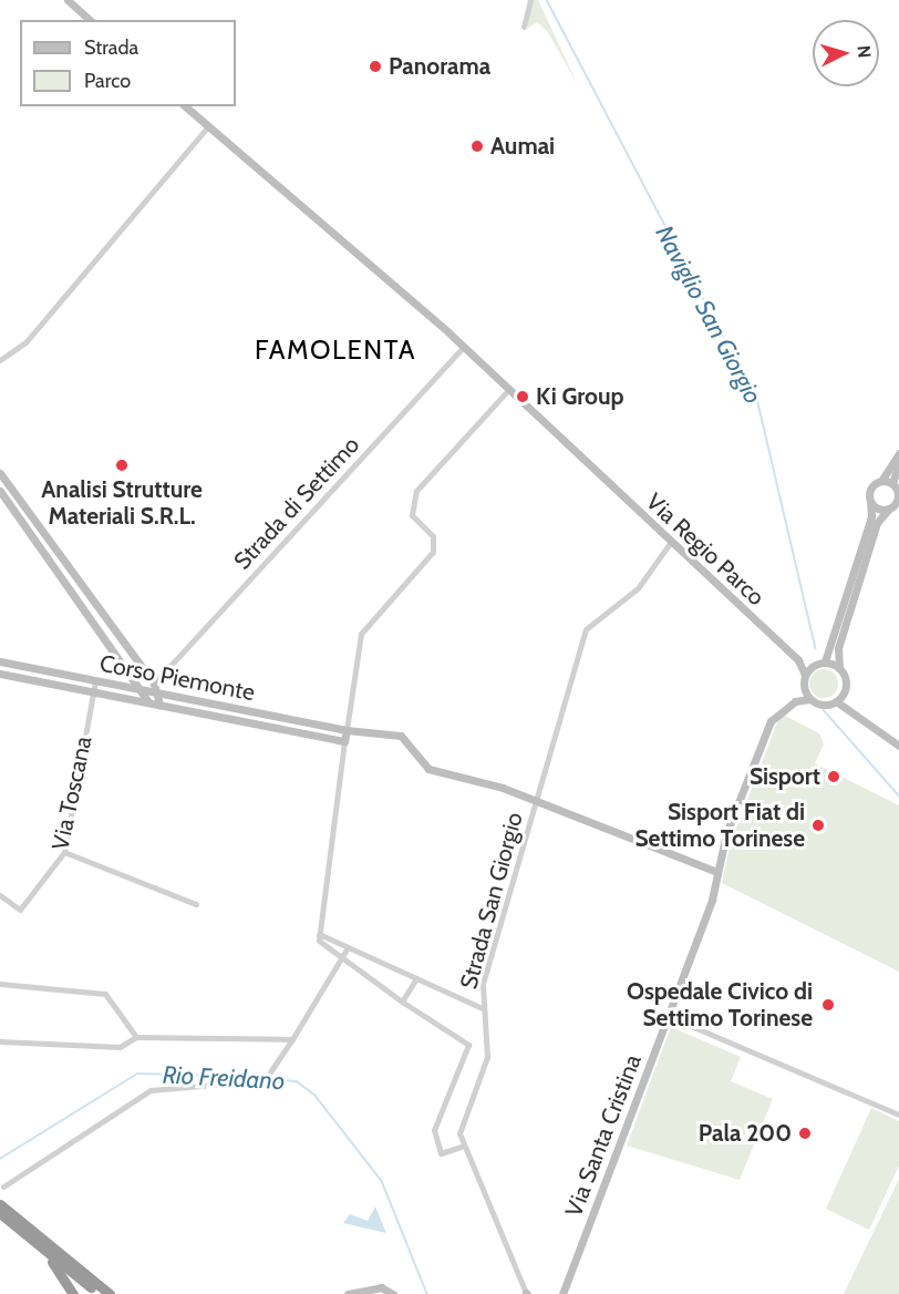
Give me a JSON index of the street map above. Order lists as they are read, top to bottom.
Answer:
{
  "streets": {
    "street": [
      "Strada di Settimo",
      "Via Regio Parco",
      "Corso Piemonte",
      "Via Toscana",
      "Strada San Giorgio",
      "Via Santa Cristina"
    ]
  },
  "crossings": [
    ["Via Regio Parco", "Strada San Giorgio"],
    ["Via Regio Parco", "Via Santa Cristina"],
    ["Corso Piemonte", "Via Toscana"],
    ["Corso Piemonte", "Strada San Giorgio"],
    ["Corso Piemonte", "Via Santa Cristina"]
  ],
  "districts": ["FAMOLENTA"],
  "water": ["Naviglio San Giorgio", "Rio Freidano"],
  "places": [
    "Panorama",
    "Aumai",
    "Ki Group",
    "Analisi Strutture Materiali S.R.L.",
    "Sisport",
    "Sisport Fiat di Settimo Torinese",
    "Ospedale Civico di Settimo Torinese",
    "Pala 200"
  ],
  "legend": ["Strada", "Parco"],
  "north": "right"
}
